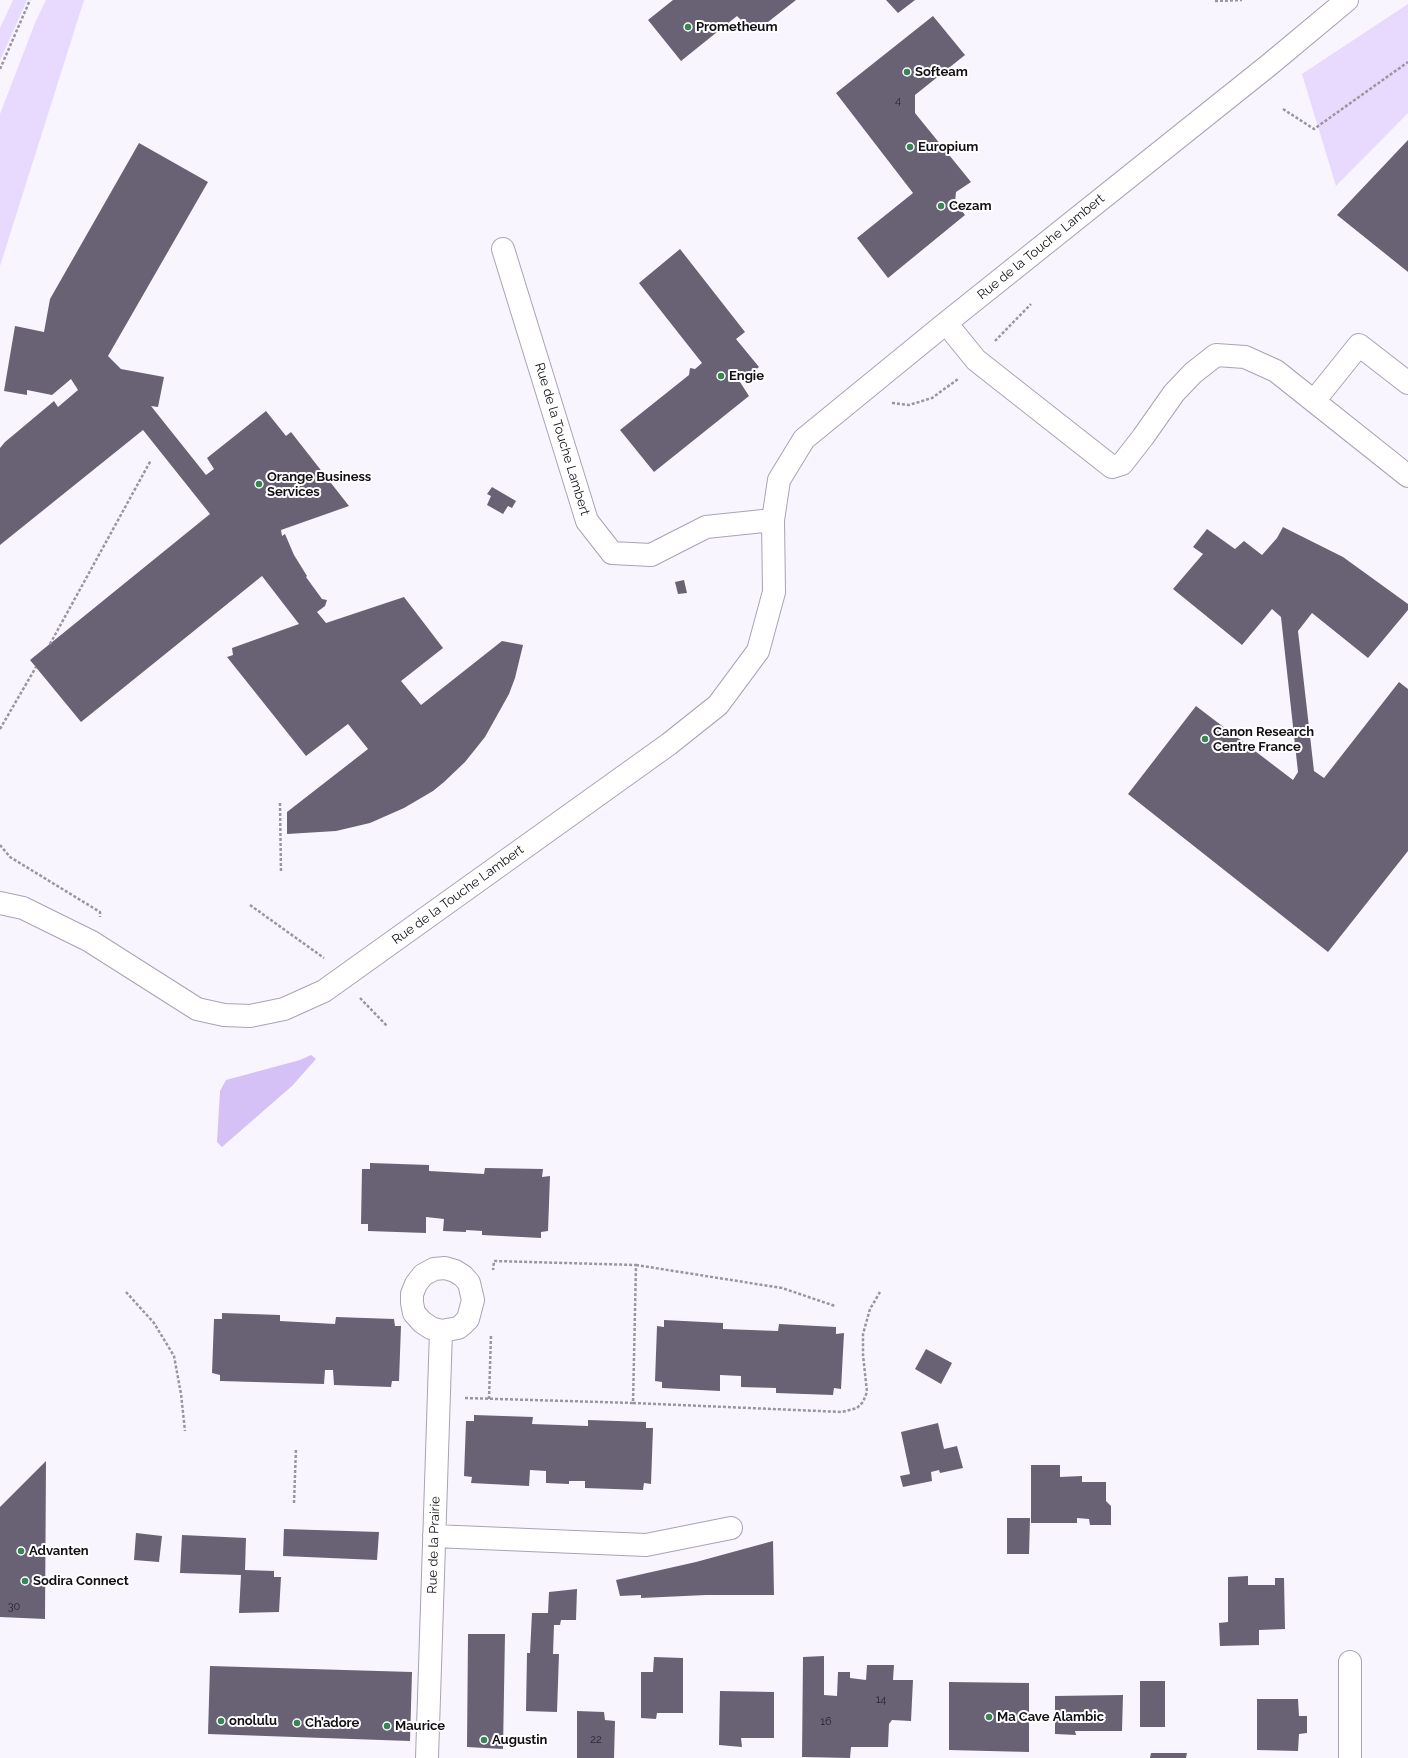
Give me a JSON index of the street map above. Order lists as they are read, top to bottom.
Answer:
{
  "streets": {
    "street": ["Rue de la Touche Lambert", "Rue de la Prairie"]
  },
  "places": [
    "Prometheum",
    "Softeam",
    "Europium",
    "Cezam",
    "Engie",
    "Orange Business Services",
    "Canon Research Centre France",
    "Advanten",
    "Sodira Connect",
    "Ma Cave Alambic",
    "onolulu",
    "Ch’adore",
    "Maurice",
    "Augustin"
  ],
  "house_numbers": [
    "4",
    "30",
    "14",
    "16",
    "22"
  ]
}
